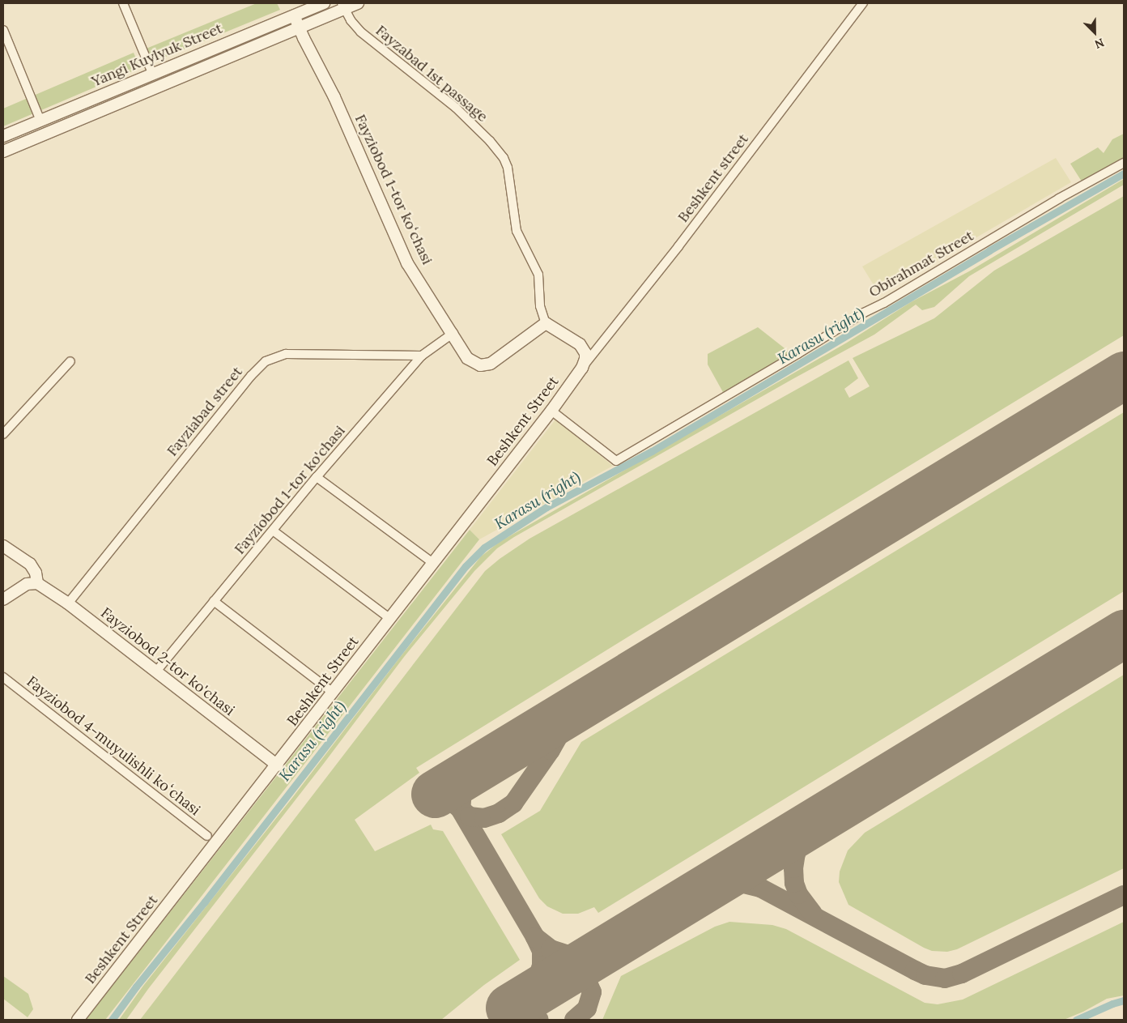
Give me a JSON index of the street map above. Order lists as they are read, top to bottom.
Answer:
{
  "streets": {
    "street": [
      "Yangi Kuylyuk Street",
      "Beshkent street",
      "Fayziobod 1-tor koʻchasi",
      "Obirahmat Street",
      "Fayziabad street",
      "Beshkent Street",
      "Fayziobod 1-tor ko'chasi",
      "Fayziobod 2-tor ko'chasi",
      "Fayziobod 4-muyulishli koʻchasi"
    ]
  },
  "crossings": [
    ["Yangi Kuylyuk Street", "Fayziobod 1-tor koʻchasi"],
    ["Beshkent street", "Beshkent Street"],
    ["Fayziobod 1-tor koʻchasi", "Fayziobod 1-tor ko'chasi"],
    ["Obirahmat Street", "Beshkent Street"],
    ["Fayziabad street", "Fayziobod 1-tor ko'chasi"],
    ["Fayziabad street", "Fayziobod 2-tor ko'chasi"],
    ["Beshkent Street", "Fayziobod 2-tor ko'chasi"],
    ["Fayziobod 1-tor ko'chasi", "Fayziobod 2-tor ko'chasi"]
  ],
  "water": ["Karasu (right)"],
  "north": "bottom right"
}
